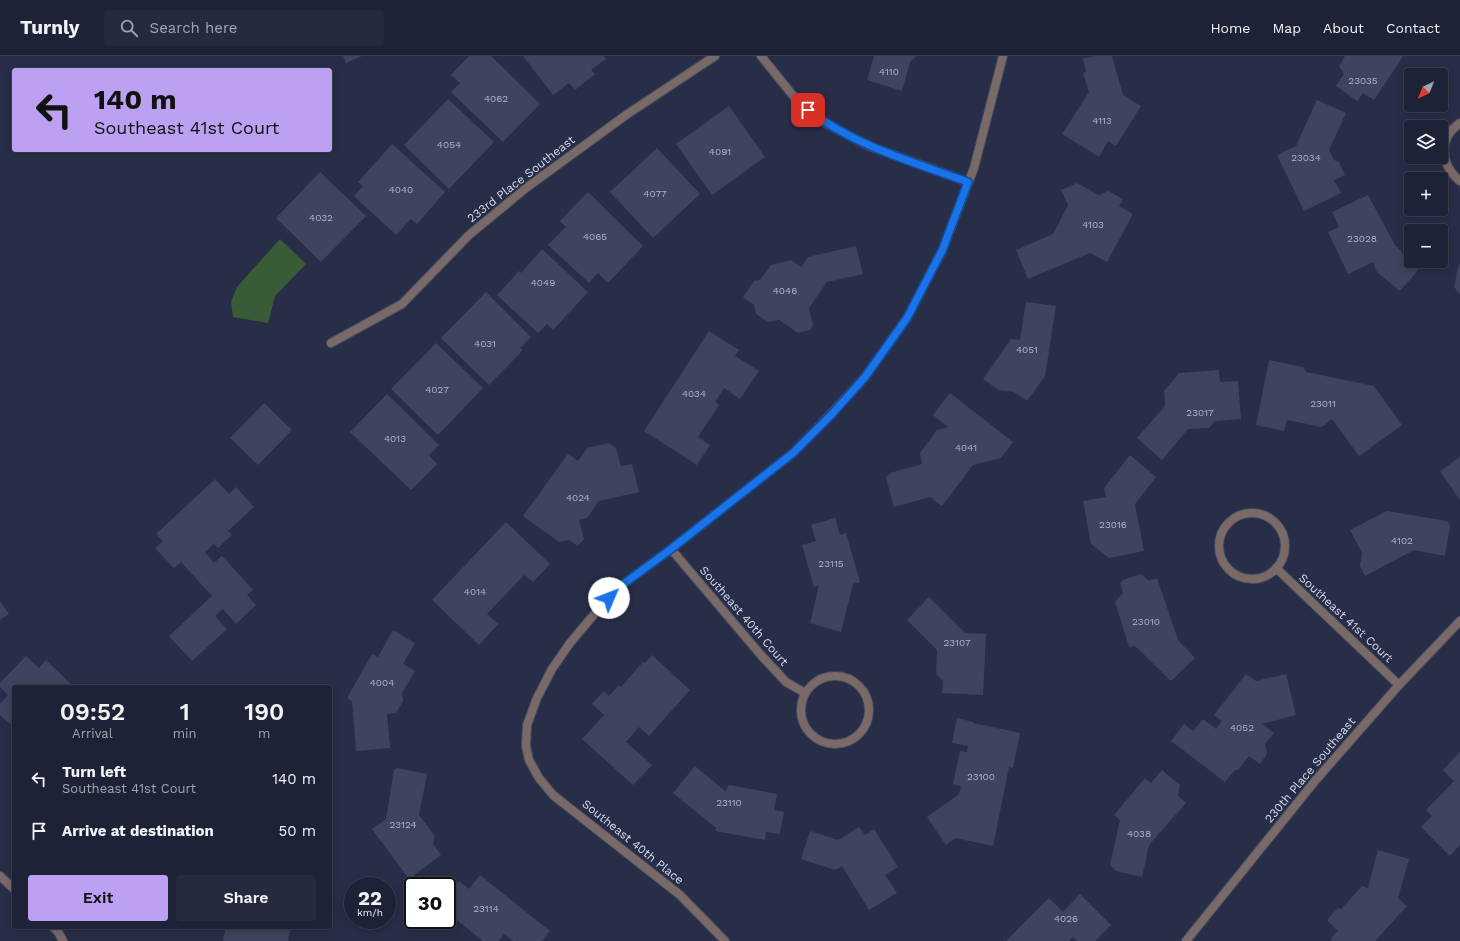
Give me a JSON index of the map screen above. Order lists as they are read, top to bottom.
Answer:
{
  "streets": {
    "street": [
      "233rd Place Southeast",
      "Southeast 40th Court",
      "Southeast 41st Court",
      "230th Place Southeast",
      "Southeast 40th Place"
    ]
  },
  "crossings": [
    ["Southeast 40th Court", "Southeast 40th Place"],
    ["Southeast 41st Court", "230th Place Southeast"]
  ],
  "house_numbers": [
    "4110",
    "23035",
    "4062",
    "4113",
    "4054",
    "4091",
    "23034",
    "4040",
    "4077",
    "4032",
    "4103",
    "4065",
    "23028",
    "4049",
    "4046",
    "4031",
    "4051",
    "4027",
    "4034",
    "23011",
    "23017",
    "4013",
    "4041",
    "4024",
    "23016",
    "4102",
    "23115",
    "4014",
    "23010",
    "23107",
    "4004",
    "4052",
    "23100",
    "23110",
    "23124",
    "4038",
    "23114",
    "4026"
  ],
  "north": "bottom left",
  "page": {
    "header": "Turnly",
    "search": "Search here",
    "nav": [
      "Home",
      "Map",
      "About",
      "Contact"
    ],
    "map_buttons": ["+", "−"],
    "turn": ["140 m", "Southeast 41st Court"],
    "eta": [
      "09:52",
      "Arrival",
      "1",
      "min",
      "190",
      "m"
    ],
    "list": [
      {
        "name": "Turn left",
        "note": "Southeast 41st Court",
        "value": "140 m"
      },
      {
        "name": "Arrive at destination",
        "value": "50 m"
      }
    ],
    "buttons": ["Exit", "Share"],
    "speed": "22 km/h",
    "limit": "30"
  }
}
